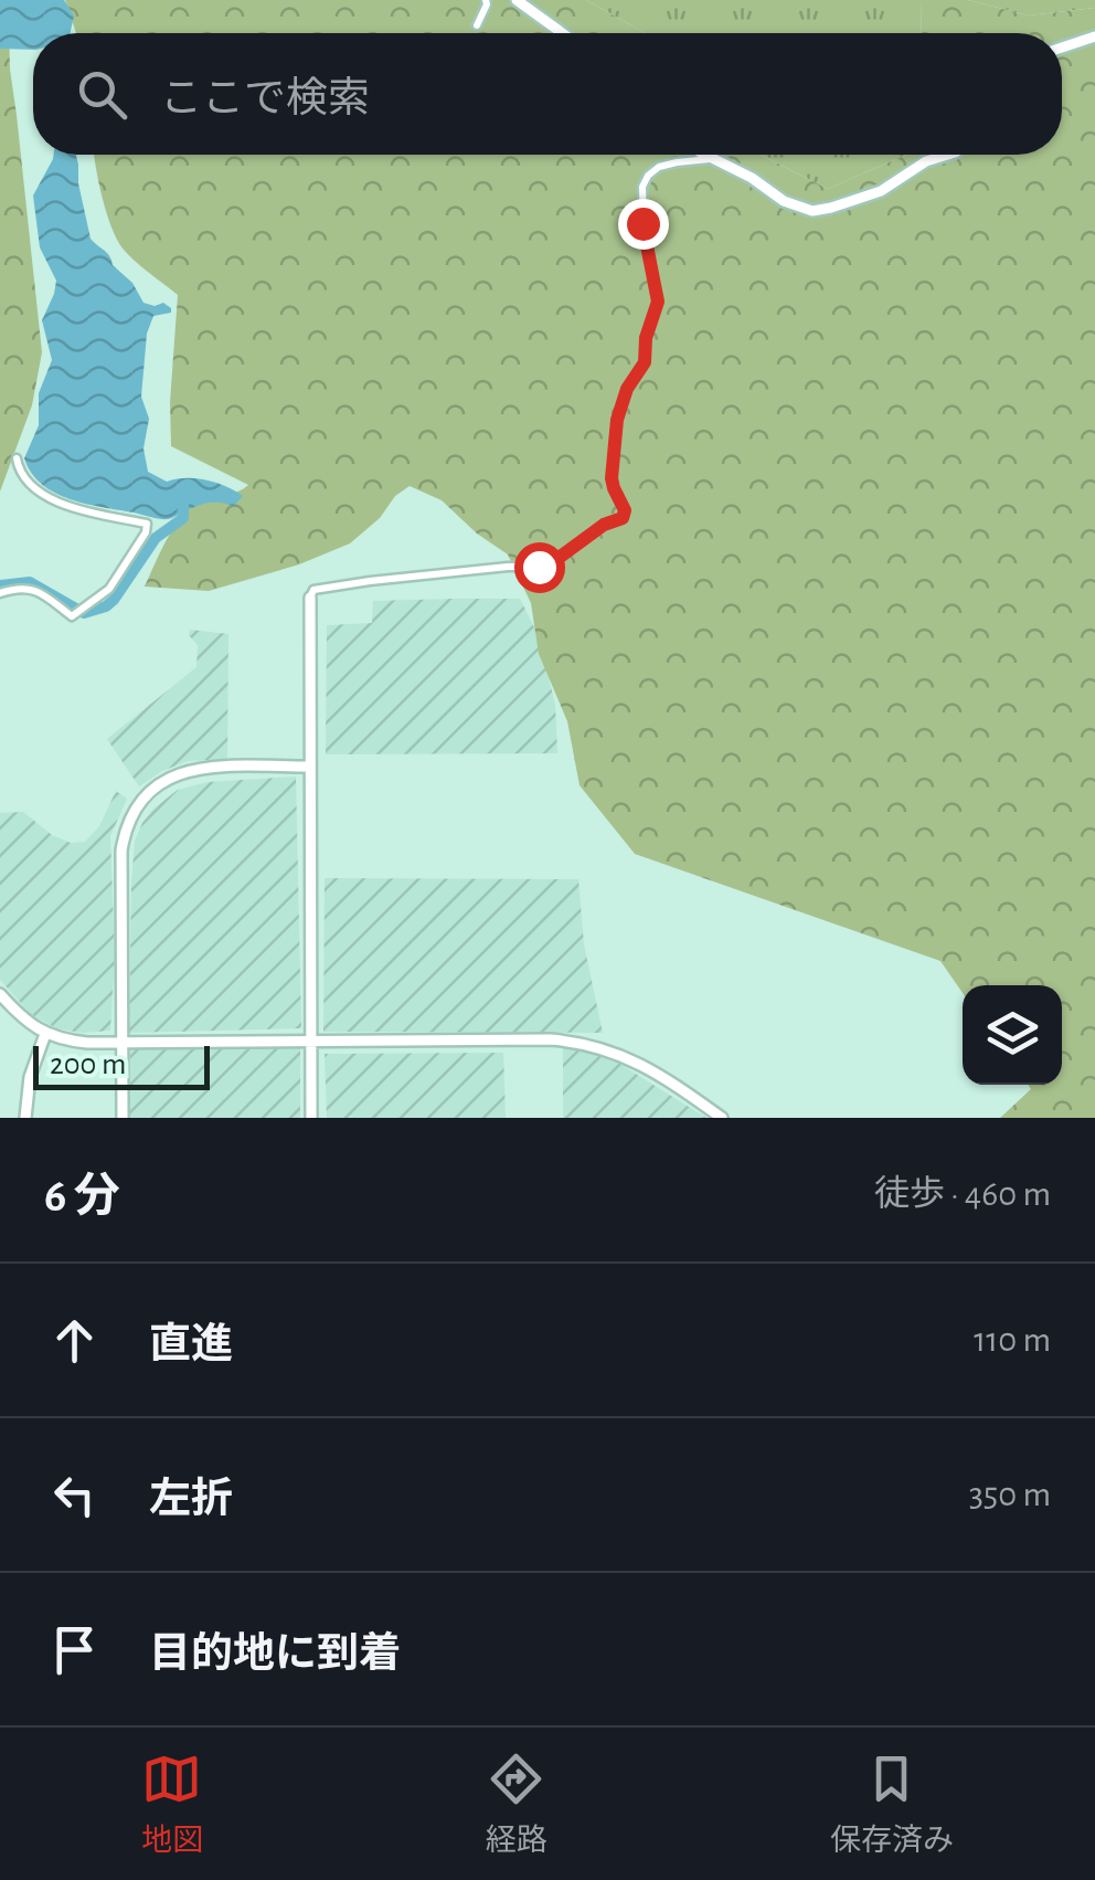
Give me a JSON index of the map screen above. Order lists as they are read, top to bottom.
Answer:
{
  "scale_bar": "200 m",
  "page": {
    "search": "ここで検索",
    "scale": "200 m",
    "heading": ["6 分", "徒歩 · 460 m"],
    "list": [
      ["直進", "110 m"],
      ["左折", "350 m"],
      "目的地に到着"
    ],
    "nav": ["地図", "経路", "保存済み"]
  }
}
